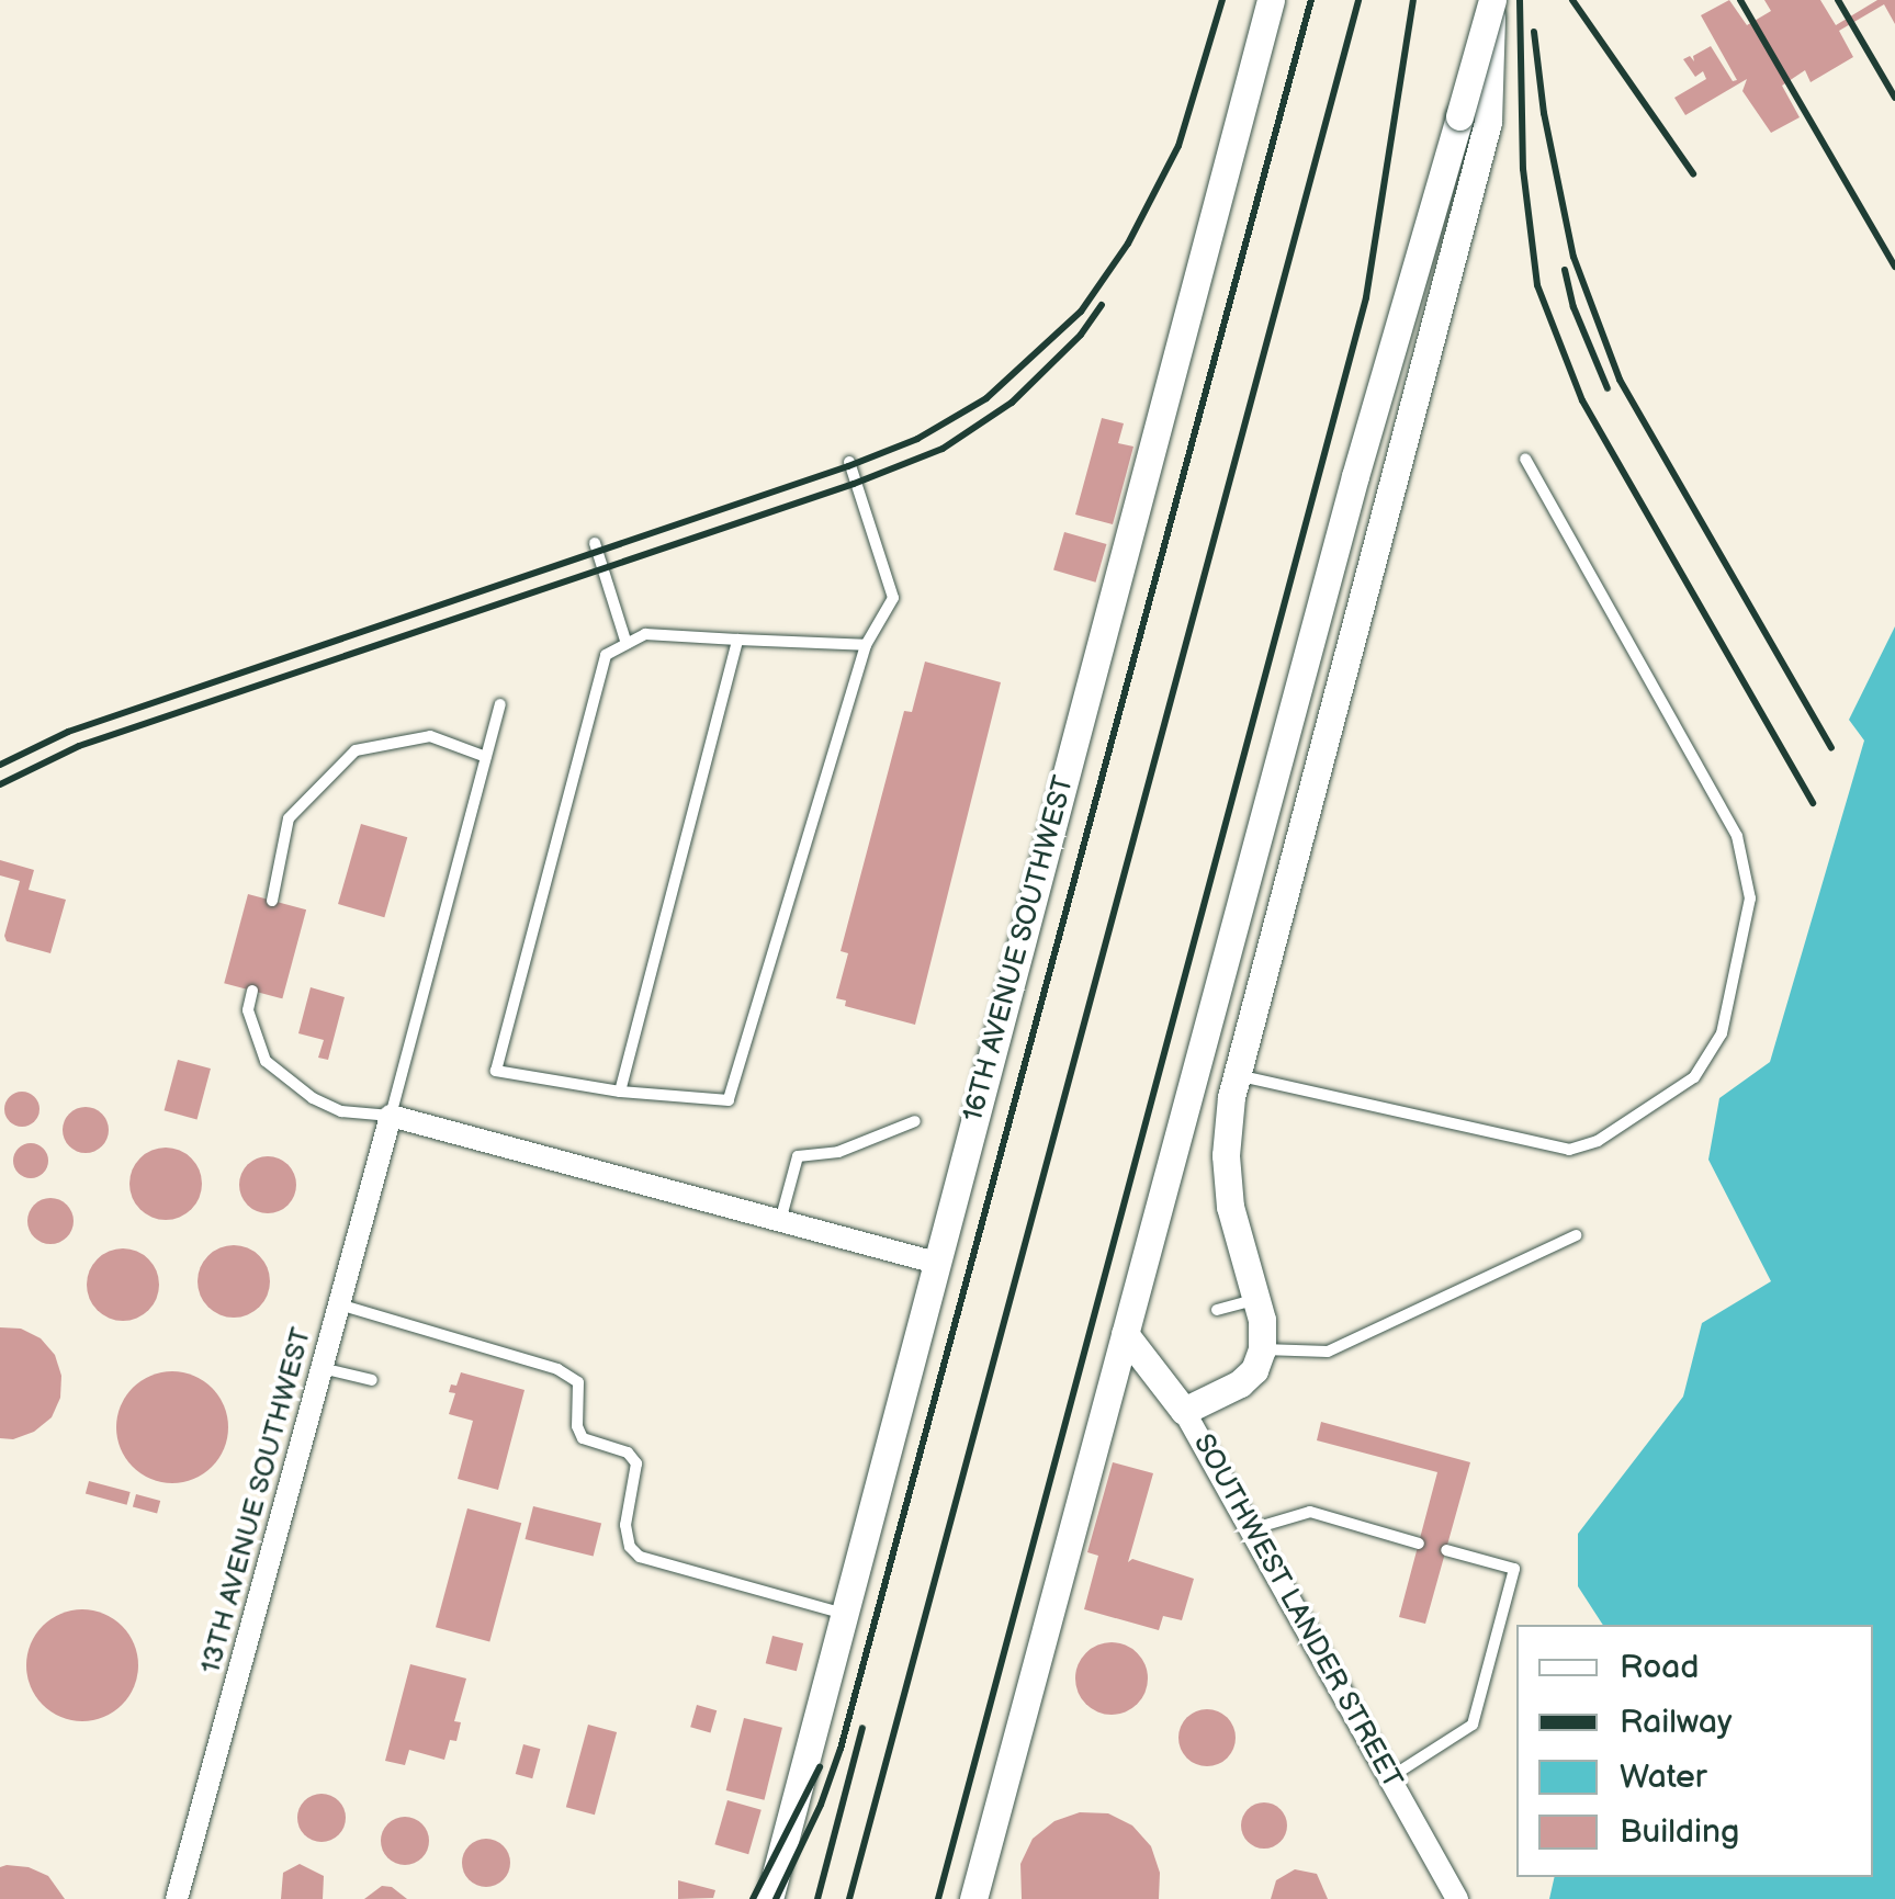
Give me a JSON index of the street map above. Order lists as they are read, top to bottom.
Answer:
{
  "streets": {
    "street": ["16TH AVENUE SOUTHWEST", "13TH AVENUE SOUTHWEST", "SOUTHWEST LANDER STREET"]
  },
  "legend": [
    "Road",
    "Railway",
    "Water",
    "Building"
  ]
}
